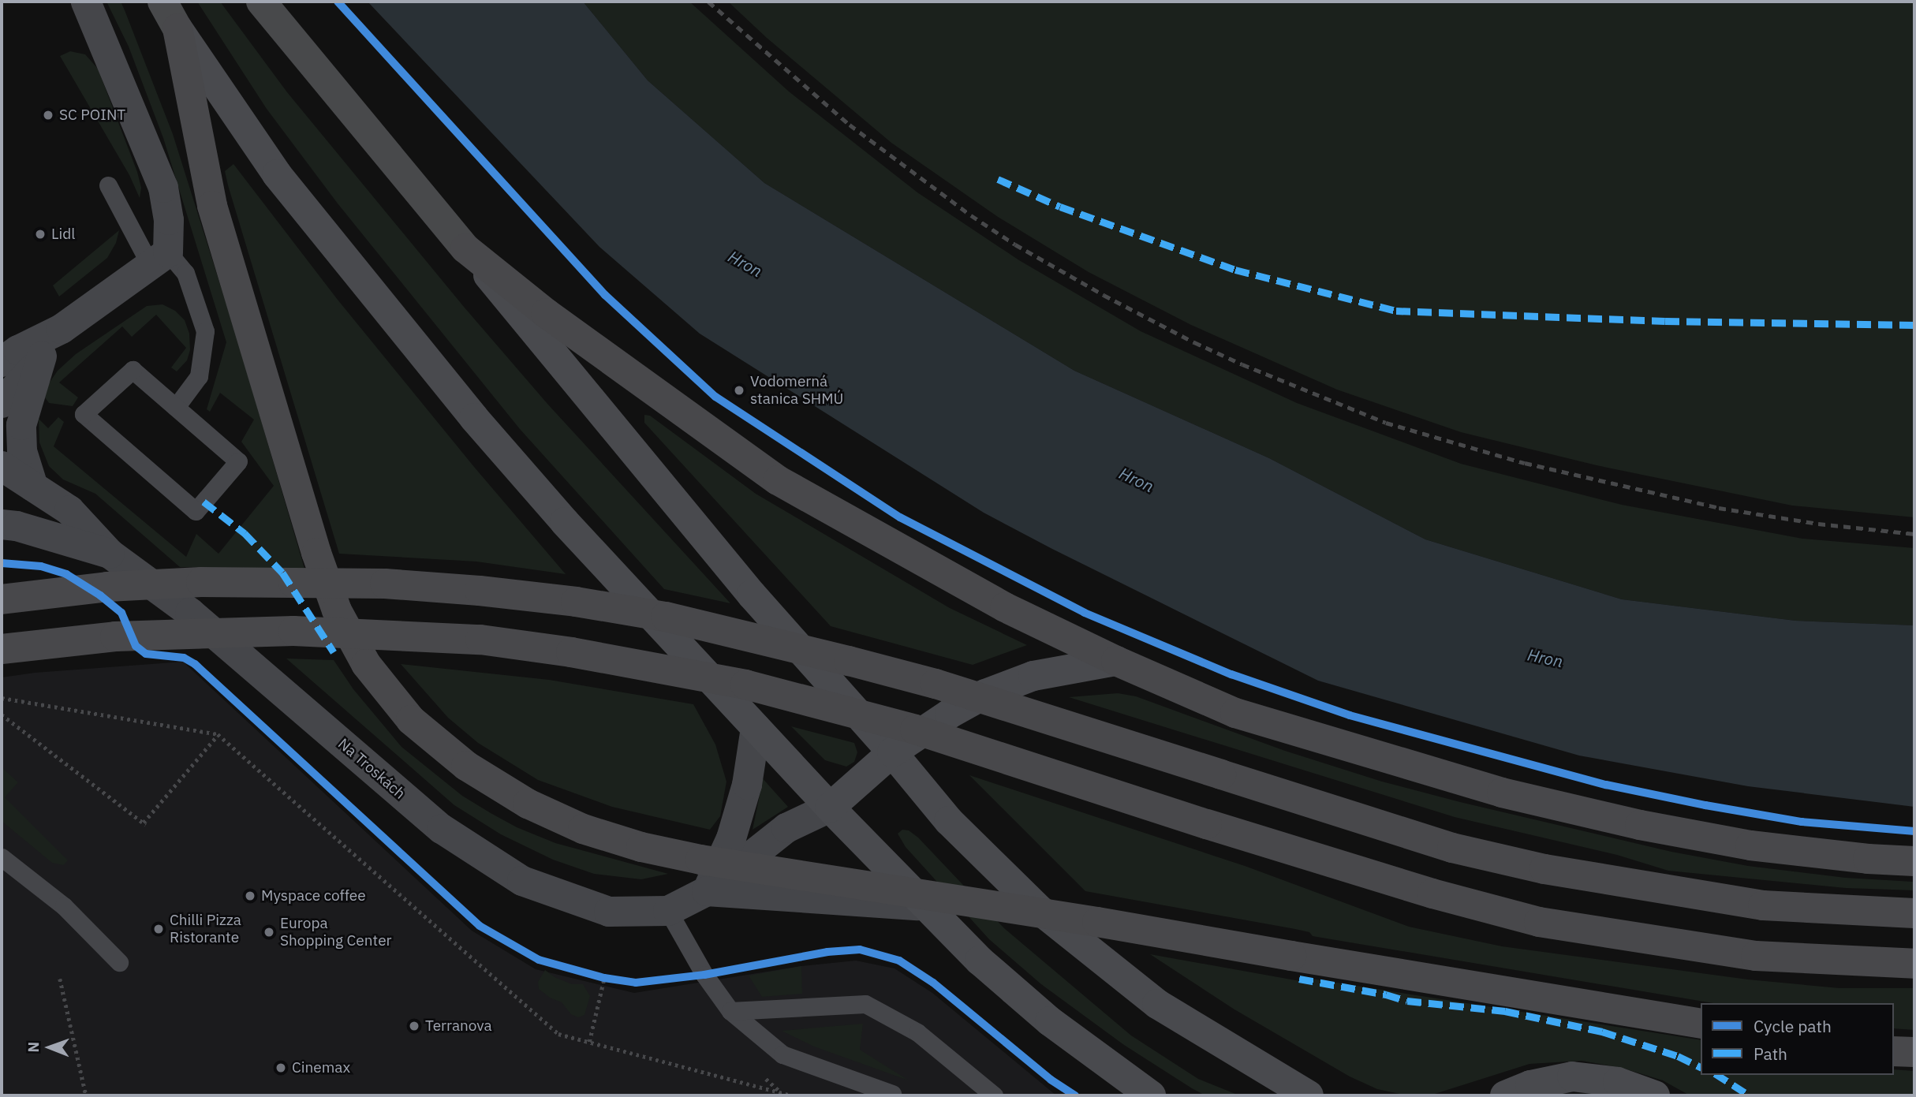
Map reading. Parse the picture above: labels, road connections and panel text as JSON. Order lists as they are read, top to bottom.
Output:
{
  "streets": {
    "street": ["Na Troskách"]
  },
  "water": ["Hron"],
  "places": [
    "SC POINT",
    "Lidl",
    "Vodomerná stanica SHMÚ",
    "Myspace coffee",
    "Chilli Pizza Ristorante",
    "Europa Shopping Center",
    "Terranova",
    "Cinemax"
  ],
  "legend": ["Cycle path", "Path"],
  "north": "left"
}
